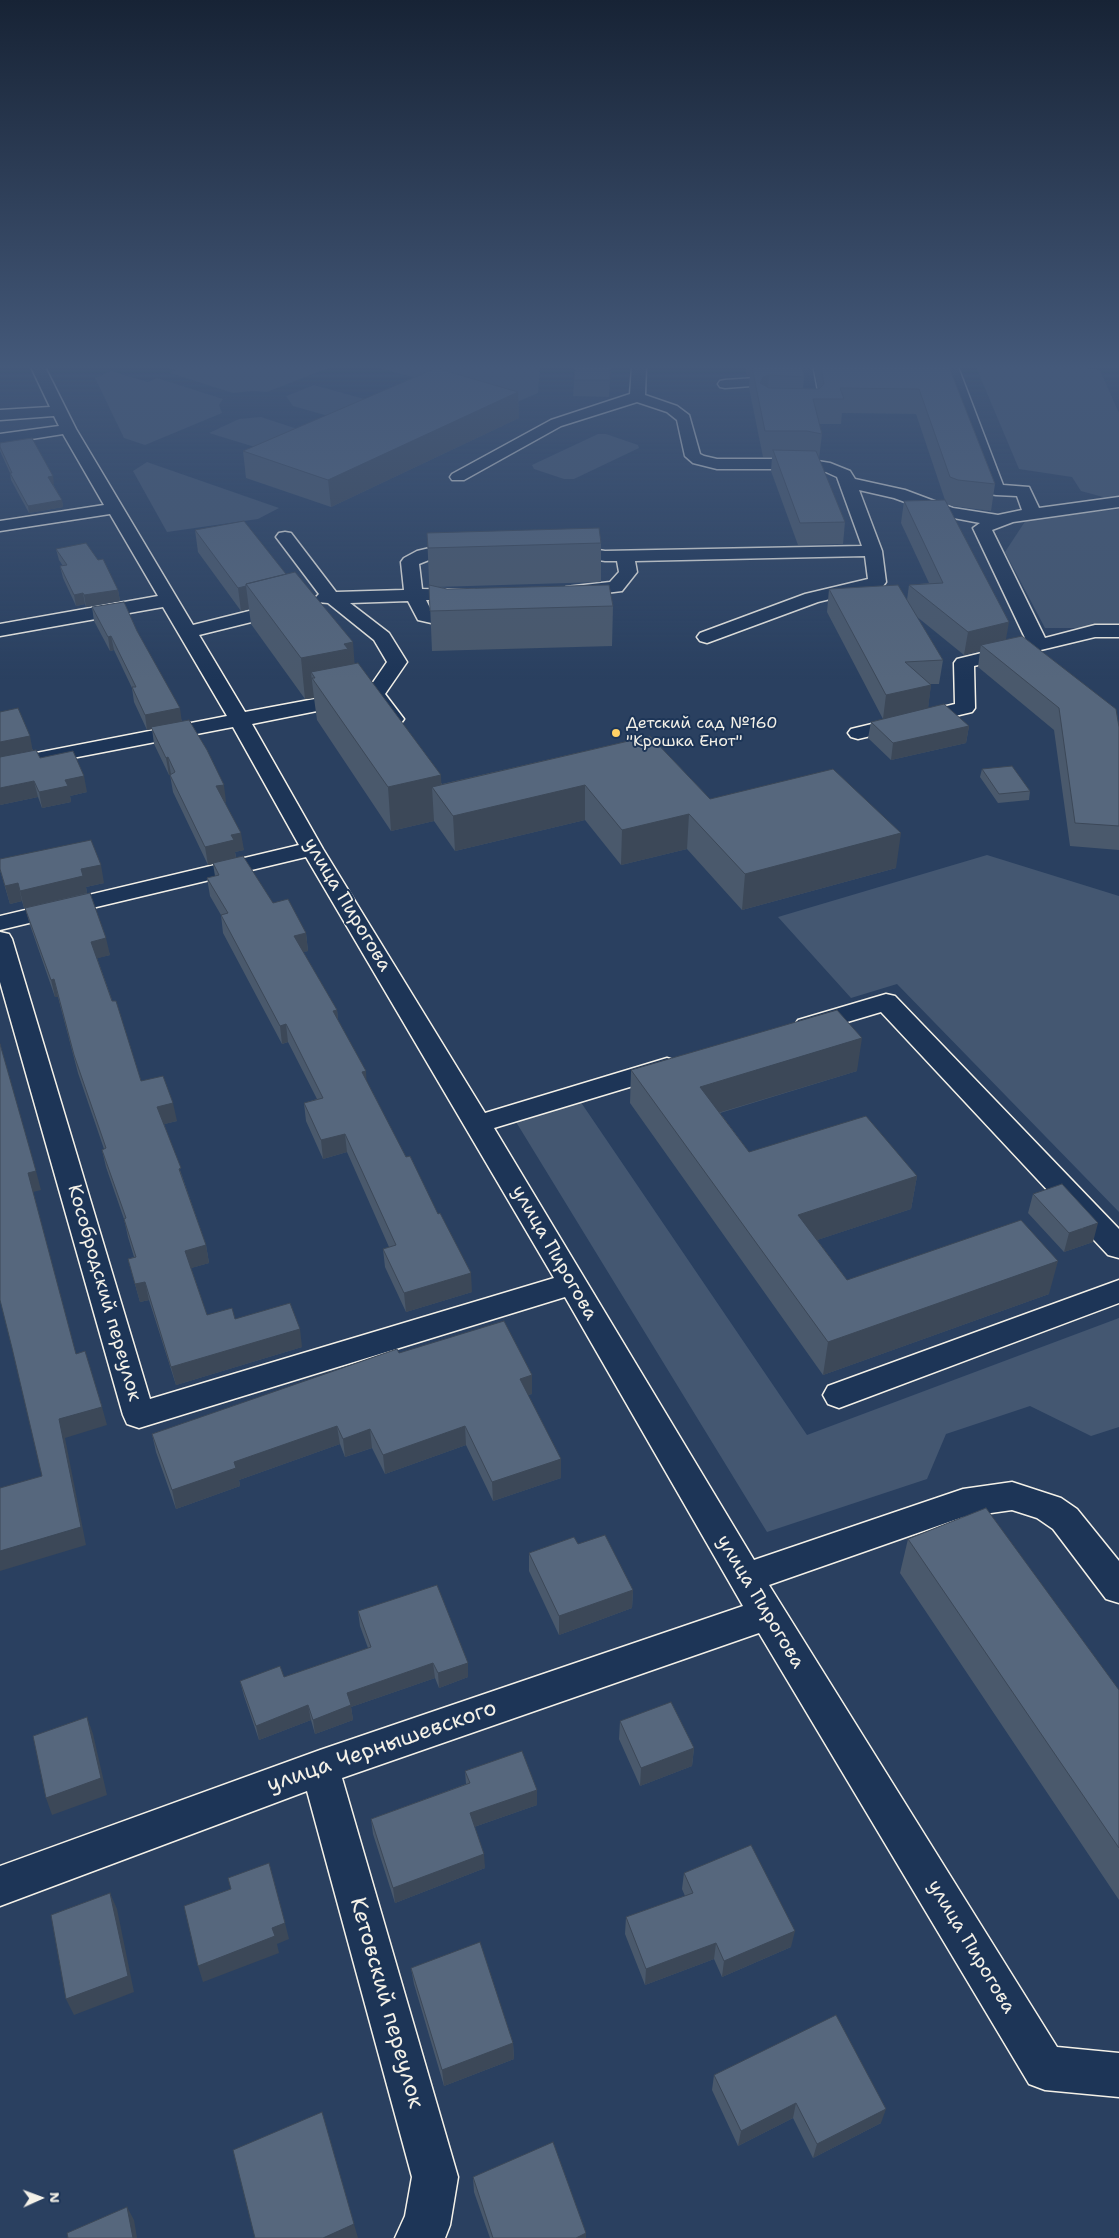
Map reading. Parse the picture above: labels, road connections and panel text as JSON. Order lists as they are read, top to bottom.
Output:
{
  "streets": {
    "street": [
      "улица Пирогова",
      "Кособродский переулок",
      "улица Чернышевского",
      "Кетовский переулок"
    ]
  },
  "crossings": [
    ["улица Пирогова", "Кособродский переулок"],
    ["улица Пирогова", "улица Чернышевского"],
    ["улица Чернышевского", "Кетовский переулок"]
  ],
  "places": ["Детский сад №160 \"Крошка Енот\""],
  "north": "right"
}
